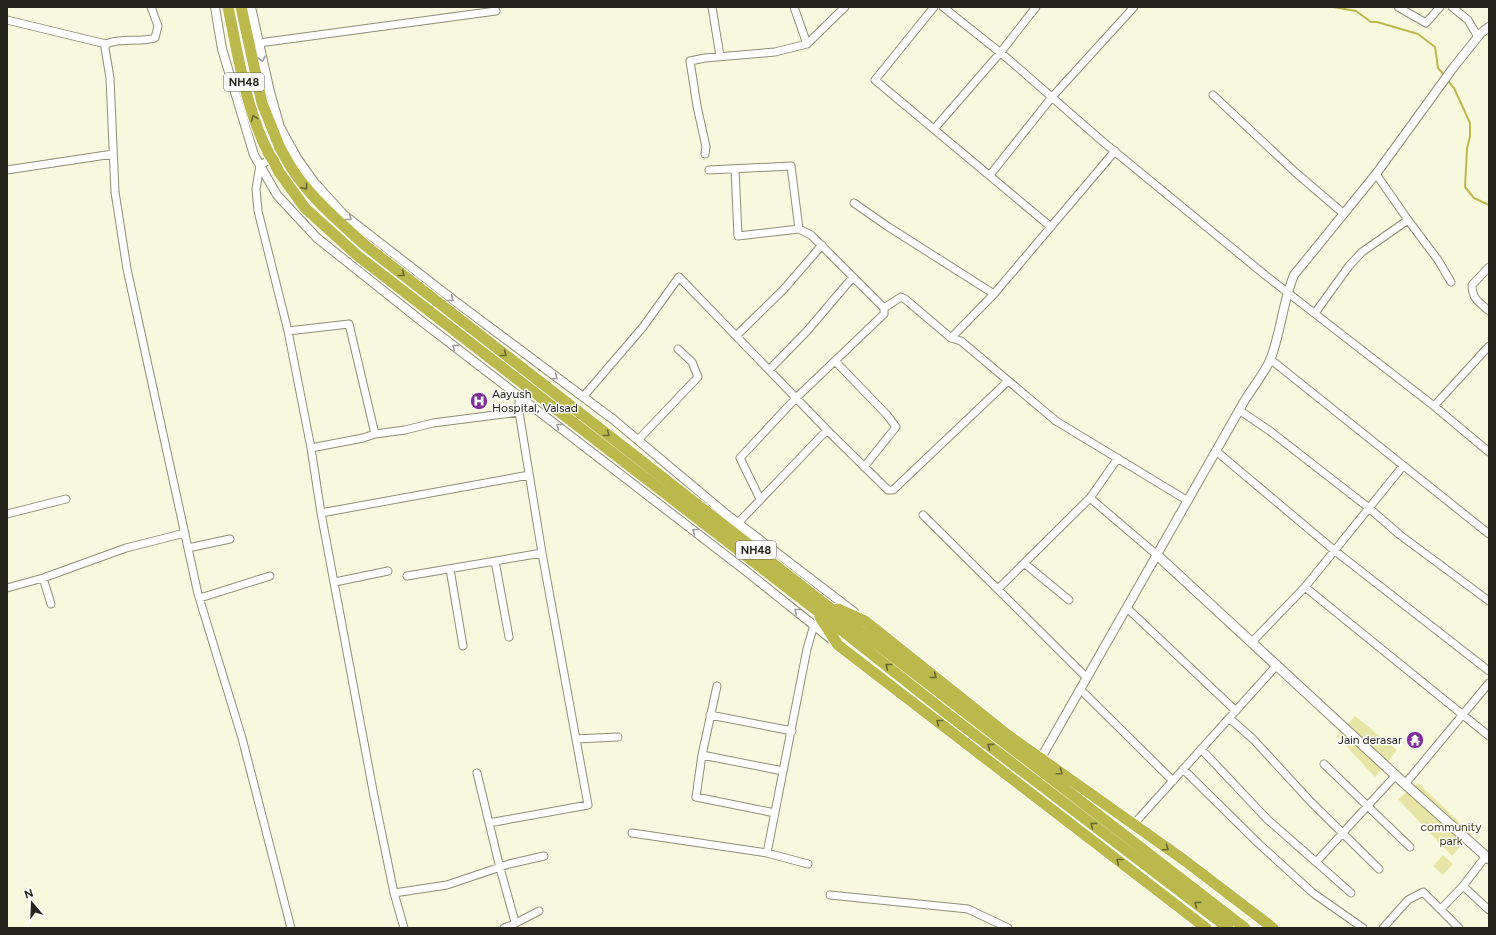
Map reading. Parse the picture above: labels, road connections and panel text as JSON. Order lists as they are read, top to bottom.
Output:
{
  "streets": {
    "highway": ["NH48"]
  },
  "parks": ["community park"],
  "places": {
    "hospital": ["Aayush Hospital, Valsad"],
    "temple": ["Jain derasar"]
  },
  "north": "top"
}
